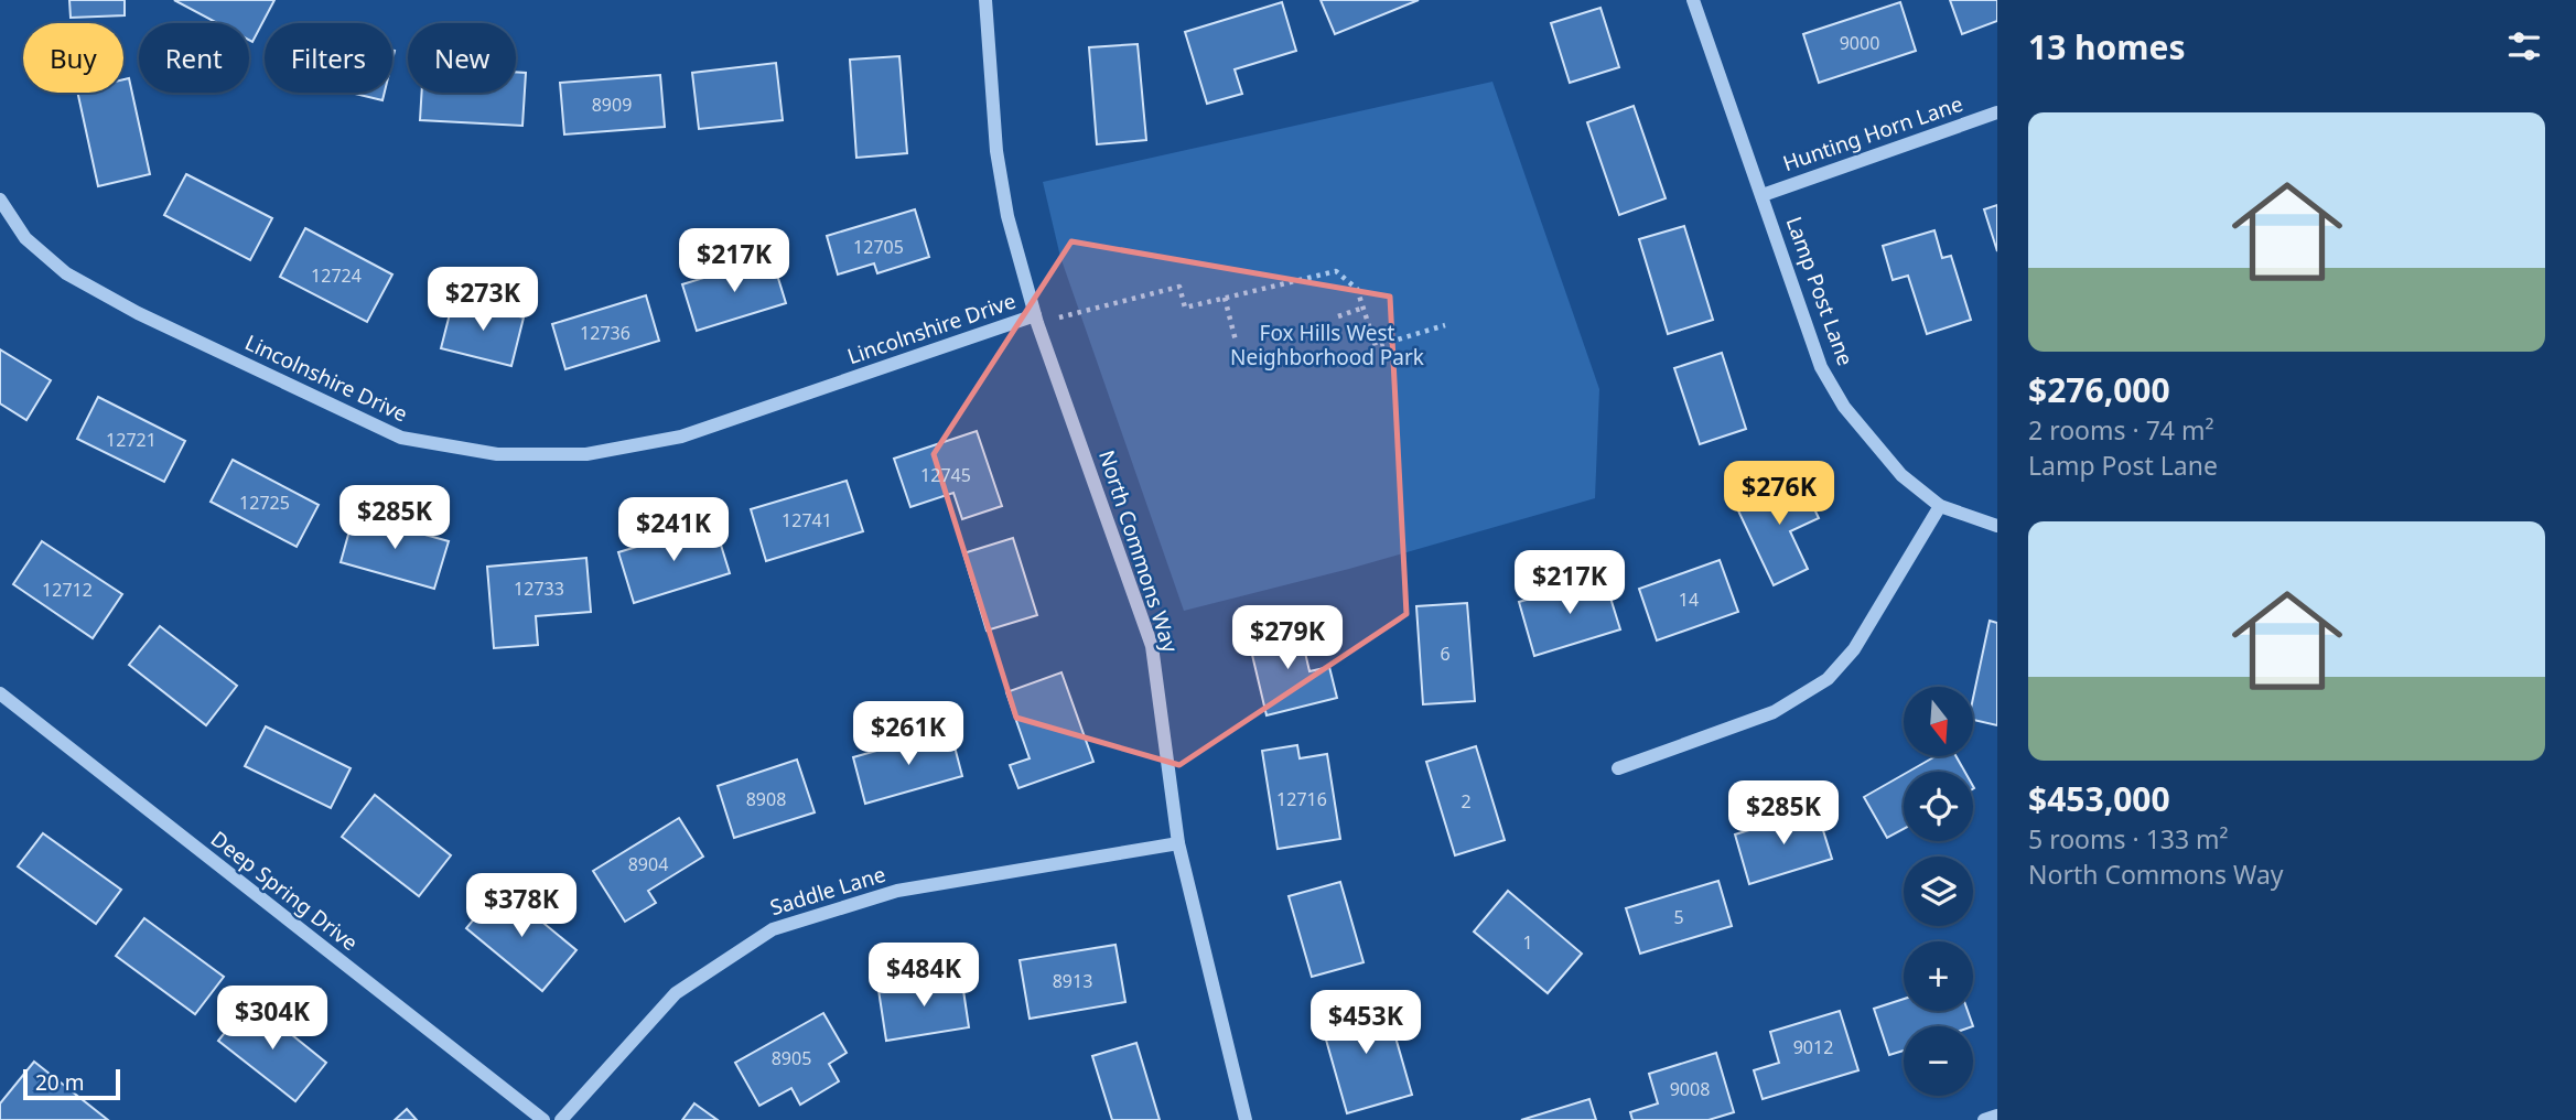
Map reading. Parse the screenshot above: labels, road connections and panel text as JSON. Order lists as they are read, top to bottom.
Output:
{
  "streets": {
    "street": [
      "Hunting Horn Lane",
      "Lamp Post Lane",
      "Lincolnshire Drive",
      "North Commons Way",
      "Deep Spring Drive",
      "Saddle Lane"
    ]
  },
  "crossings": [
    ["Hunting Horn Lane", "Lamp Post Lane"],
    ["Lincolnshire Drive", "North Commons Way"],
    ["North Commons Way", "Saddle Lane"]
  ],
  "parks": ["Fox Hills West Neighborhood Park"],
  "house_numbers": [
    "9000",
    "8909",
    "12705",
    "12724",
    "12736",
    "12721",
    "12745",
    "12725",
    "12741",
    "12733",
    "12712",
    "14",
    "6",
    "8908",
    "12716",
    "2",
    "8904",
    "5",
    "1",
    "8913",
    "9012",
    "8905",
    "9008"
  ],
  "scale_bar": "20 m",
  "north": "bottom",
  "page": {
    "heading": "13 homes",
    "chip": [
      "Buy",
      "Rent",
      "Filters",
      "New"
    ],
    "list": [
      {
        "name": "$276,000",
        "note": "2 rooms · 74 m² · Lamp Post Lane"
      },
      {
        "name": "$453,000",
        "note": "5 rooms · 133 m² · North Commons Way"
      }
    ],
    "price": [
      "$217K",
      "$273K",
      "$276K",
      "$285K",
      "$241K",
      "$217K",
      "$279K",
      "$261K",
      "$285K",
      "$378K",
      "$484K",
      "$304K",
      "$453K"
    ],
    "map_buttons": ["+", "−"],
    "scale": "20 m"
  }
}
